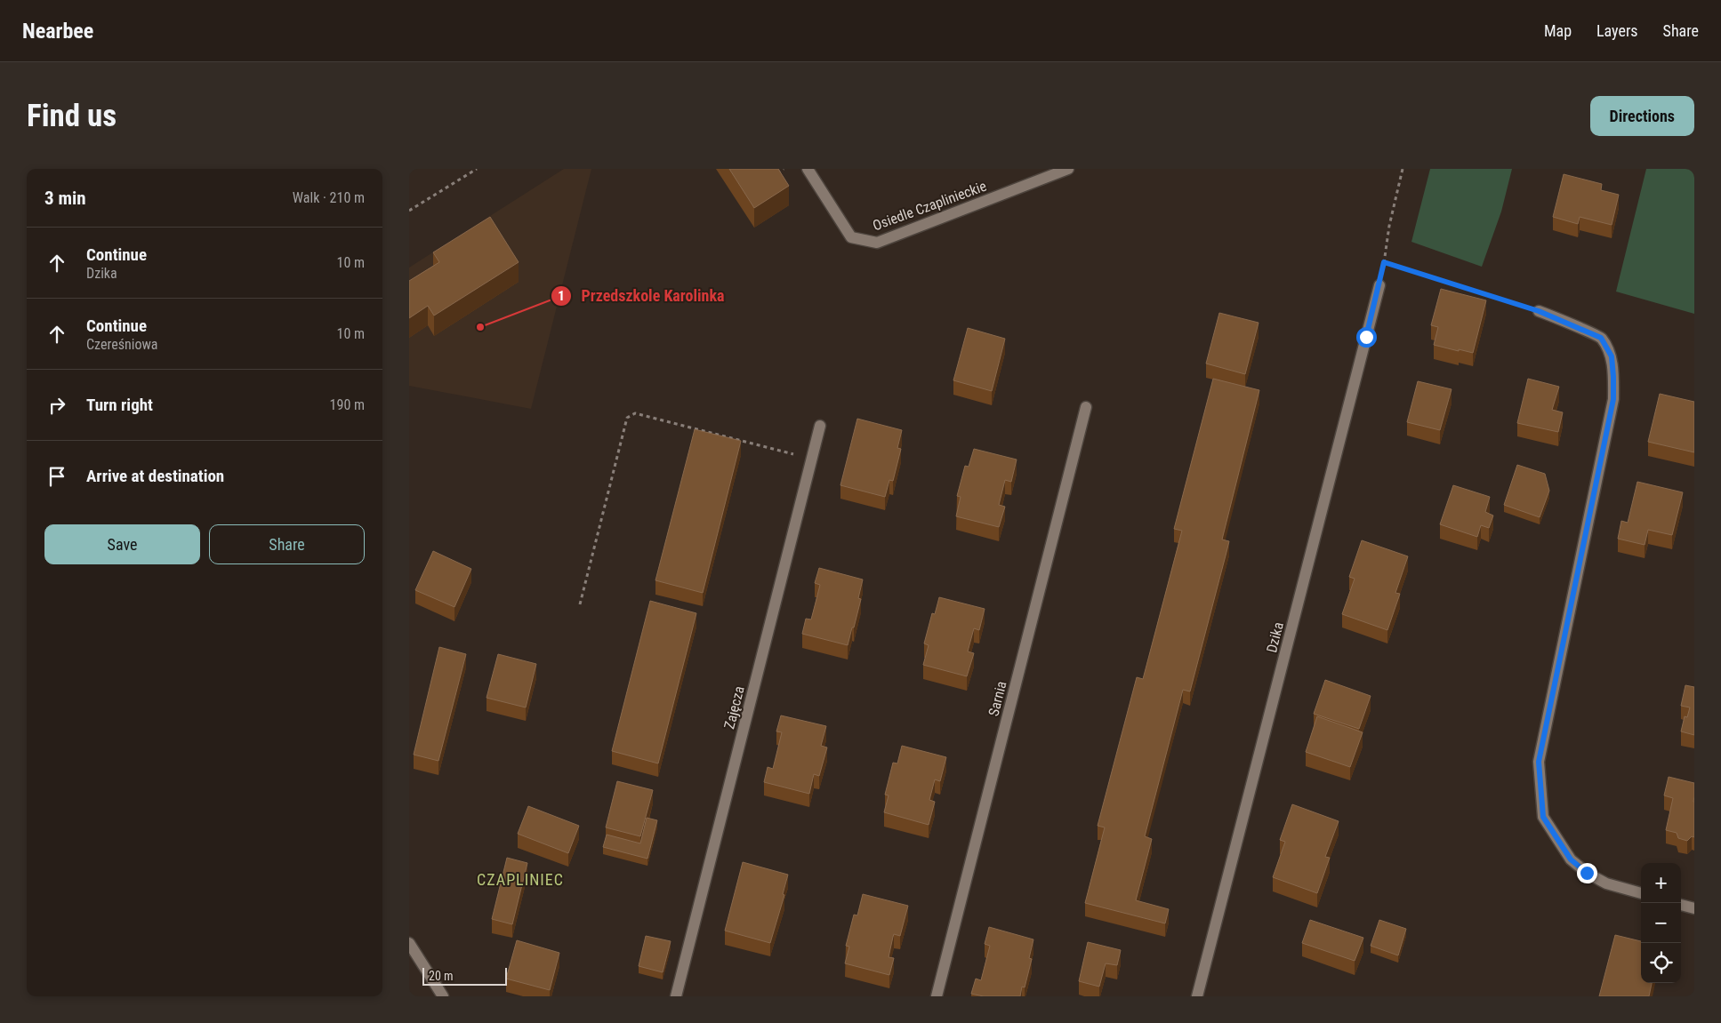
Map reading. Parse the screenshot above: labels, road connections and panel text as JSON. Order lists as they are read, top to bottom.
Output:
{
  "streets": {
    "street": [
      "Osiedle Czaplinieckie",
      "Dzika",
      "Sarnia",
      "Zajęcza"
    ]
  },
  "districts": ["CZAPLINIEC"],
  "places": ["Przedszkole Karolinka"],
  "scale_bar": "20 m",
  "page": {
    "header": "Nearbee",
    "nav": ["Map", "Layers", "Share"],
    "buttons": [
      "Directions",
      ["Save", "Share"]
    ],
    "title": "Find us",
    "heading": ["3 min", "Walk · 210 m"],
    "list": [
      ["Continue", "Dzika", "10 m"],
      ["Continue", "Czereśniowa", "10 m"],
      ["Turn right", "190 m"],
      "Arrive at destination"
    ],
    "map_buttons": ["+", "−"],
    "scale": "20 m"
  }
}
